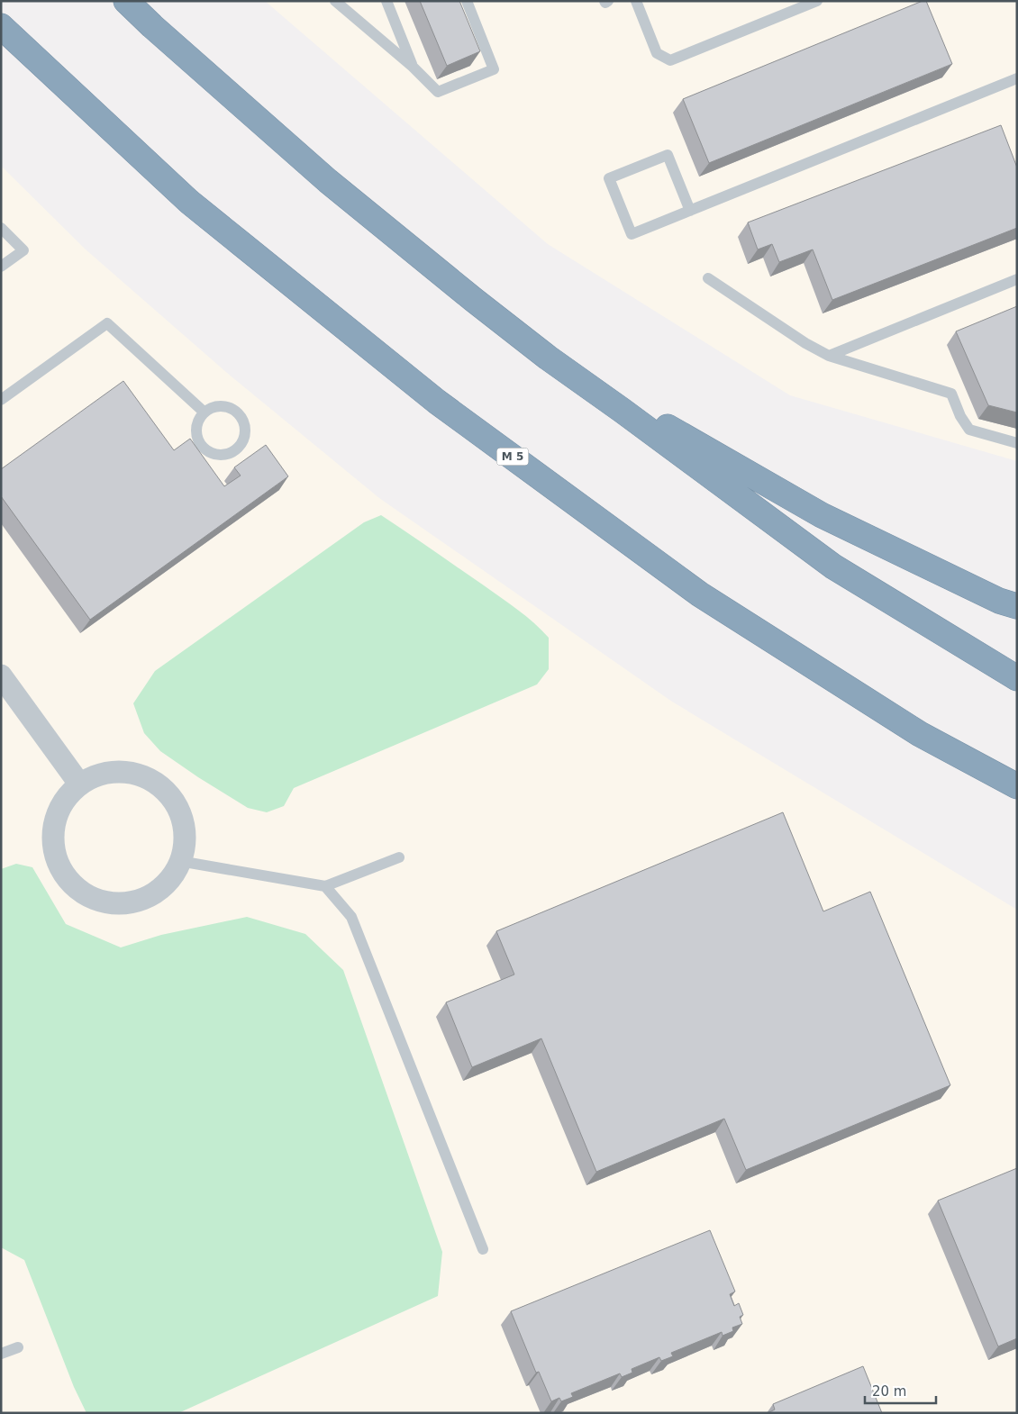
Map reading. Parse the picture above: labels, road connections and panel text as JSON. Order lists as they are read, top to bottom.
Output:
{
  "streets": {
    "highway": ["M 5"]
  },
  "scale_bar": "20 m"
}
